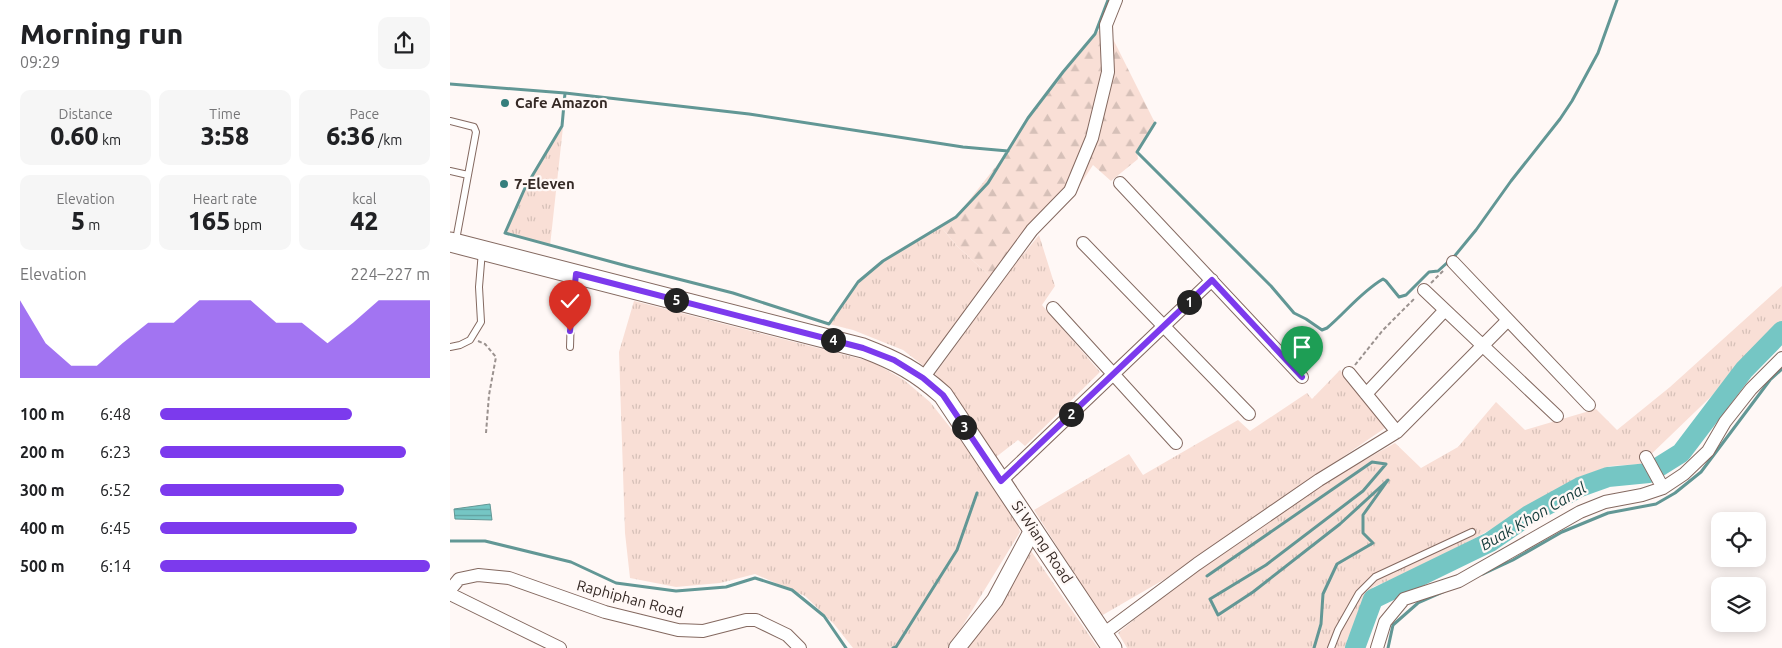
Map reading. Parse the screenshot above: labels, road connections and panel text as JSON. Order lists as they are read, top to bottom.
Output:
{
  "streets": {
    "main road": ["Si Wiang Road"],
    "street": ["Raphiphan Road"]
  },
  "water": ["Buak Khon Canal"],
  "places": ["Cafe Amazon", "7-Eleven"],
  "page": {
    "heading": ["Morning run", "09:29"],
    "stats": [
      ["Distance", "0.60 km"],
      ["Time", "3:58"],
      ["Pace", "6:36 /km"],
      ["Elevation", "5 m"],
      ["Heart rate", "165 bpm"],
      ["kcal", "42"]
    ],
    "chart": ["Elevation", "224–227 m"],
    "pins": [
      "5",
      "1",
      "4",
      "2",
      "3"
    ],
    "list": [
      {
        "name": "100 m",
        "note": "6:48"
      },
      {
        "name": "200 m",
        "note": "6:23"
      },
      {
        "name": "300 m",
        "note": "6:52"
      },
      {
        "name": "400 m",
        "note": "6:45"
      },
      {
        "name": "500 m",
        "note": "6:14"
      }
    ]
  }
}
